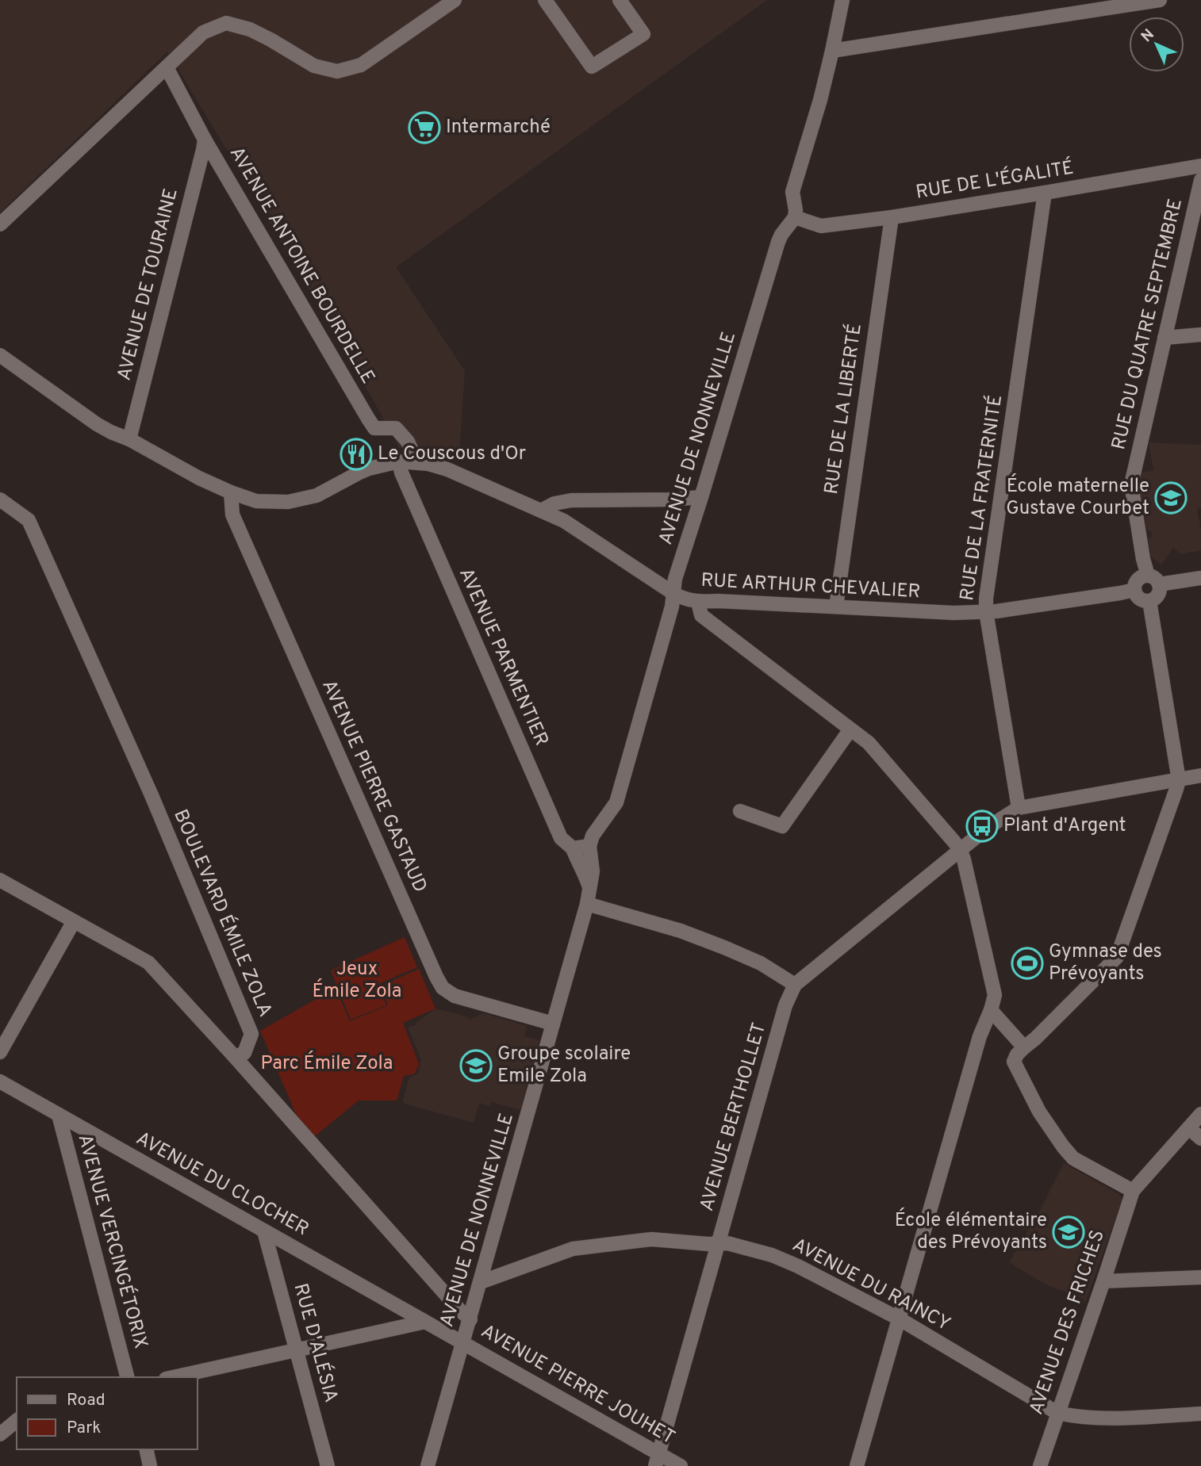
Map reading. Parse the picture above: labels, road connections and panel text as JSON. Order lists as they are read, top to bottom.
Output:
{
  "streets": {
    "street": [
      "RUE DE L'ÉGALITÉ",
      "AVENUE ANTOINE BOURDELLE",
      "AVENUE DE TOURAINE",
      "RUE DU QUATRE SEPTEMBRE",
      "RUE DE LA LIBERTÉ",
      "AVENUE DE NONNEVILLE",
      "RUE DE LA FRATERNITÉ",
      "RUE ARTHUR CHEVALIER",
      "AVENUE PARMENTIER",
      "AVENUE PIERRE GASTAUD",
      "BOULEVARD ÉMILE ZOLA",
      "AVENUE BERTHOLLET",
      "AVENUE DU CLOCHER",
      "AVENUE VERCINGÉTORIX",
      "AVENUE DU RAINCY",
      "AVENUE DES FRICHES",
      "RUE D'ALÉSIA",
      "AVENUE PIERRE JOUHET"
    ]
  },
  "crossings": [
    ["RUE DE L'ÉGALITÉ", "RUE DE LA LIBERTÉ"],
    ["RUE DE L'ÉGALITÉ", "AVENUE DE NONNEVILLE"],
    ["RUE DE L'ÉGALITÉ", "RUE DE LA FRATERNITÉ"],
    ["AVENUE ANTOINE BOURDELLE", "AVENUE DE TOURAINE"],
    ["AVENUE ANTOINE BOURDELLE", "RUE ARTHUR CHEVALIER"],
    ["AVENUE DE TOURAINE", "RUE ARTHUR CHEVALIER"],
    ["RUE DU QUATRE SEPTEMBRE", "RUE ARTHUR CHEVALIER"],
    ["RUE DE LA LIBERTÉ", "RUE ARTHUR CHEVALIER"],
    ["AVENUE DE NONNEVILLE", "RUE ARTHUR CHEVALIER"],
    ["AVENUE DE NONNEVILLE", "AVENUE PIERRE GASTAUD"],
    ["AVENUE DE NONNEVILLE", "AVENUE DU RAINCY"],
    ["AVENUE DE NONNEVILLE", "AVENUE PIERRE JOUHET"],
    ["RUE DE LA FRATERNITÉ", "RUE ARTHUR CHEVALIER"],
    ["RUE DE LA FRATERNITÉ", "AVENUE BERTHOLLET"],
    ["RUE ARTHUR CHEVALIER", "AVENUE PARMENTIER"],
    ["RUE ARTHUR CHEVALIER", "AVENUE PIERRE GASTAUD"],
    ["AVENUE BERTHOLLET", "AVENUE DU RAINCY"],
    ["AVENUE BERTHOLLET", "AVENUE PIERRE JOUHET"],
    ["AVENUE DU CLOCHER", "AVENUE VERCINGÉTORIX"],
    ["AVENUE DU CLOCHER", "RUE D'ALÉSIA"],
    ["AVENUE DU CLOCHER", "AVENUE PIERRE JOUHET"],
    ["AVENUE DU RAINCY", "AVENUE DES FRICHES"]
  ],
  "parks": ["Jeux Émile Zola", "Parc Émile Zola"],
  "places": {
    "supermarket": ["Intermarché"],
    "restaurant": ["Le Couscous d'Or"],
    "school or university": ["École maternelle Gustave Courbet", "Groupe scolaire Emile Zola", "École élémentaire des Prévoyants"],
    "bus stop": ["Plant d'Argent"],
    "sports": ["Gymnase des Prévoyants"]
  },
  "legend": ["Road", "Park"],
  "north": "top left"
}
